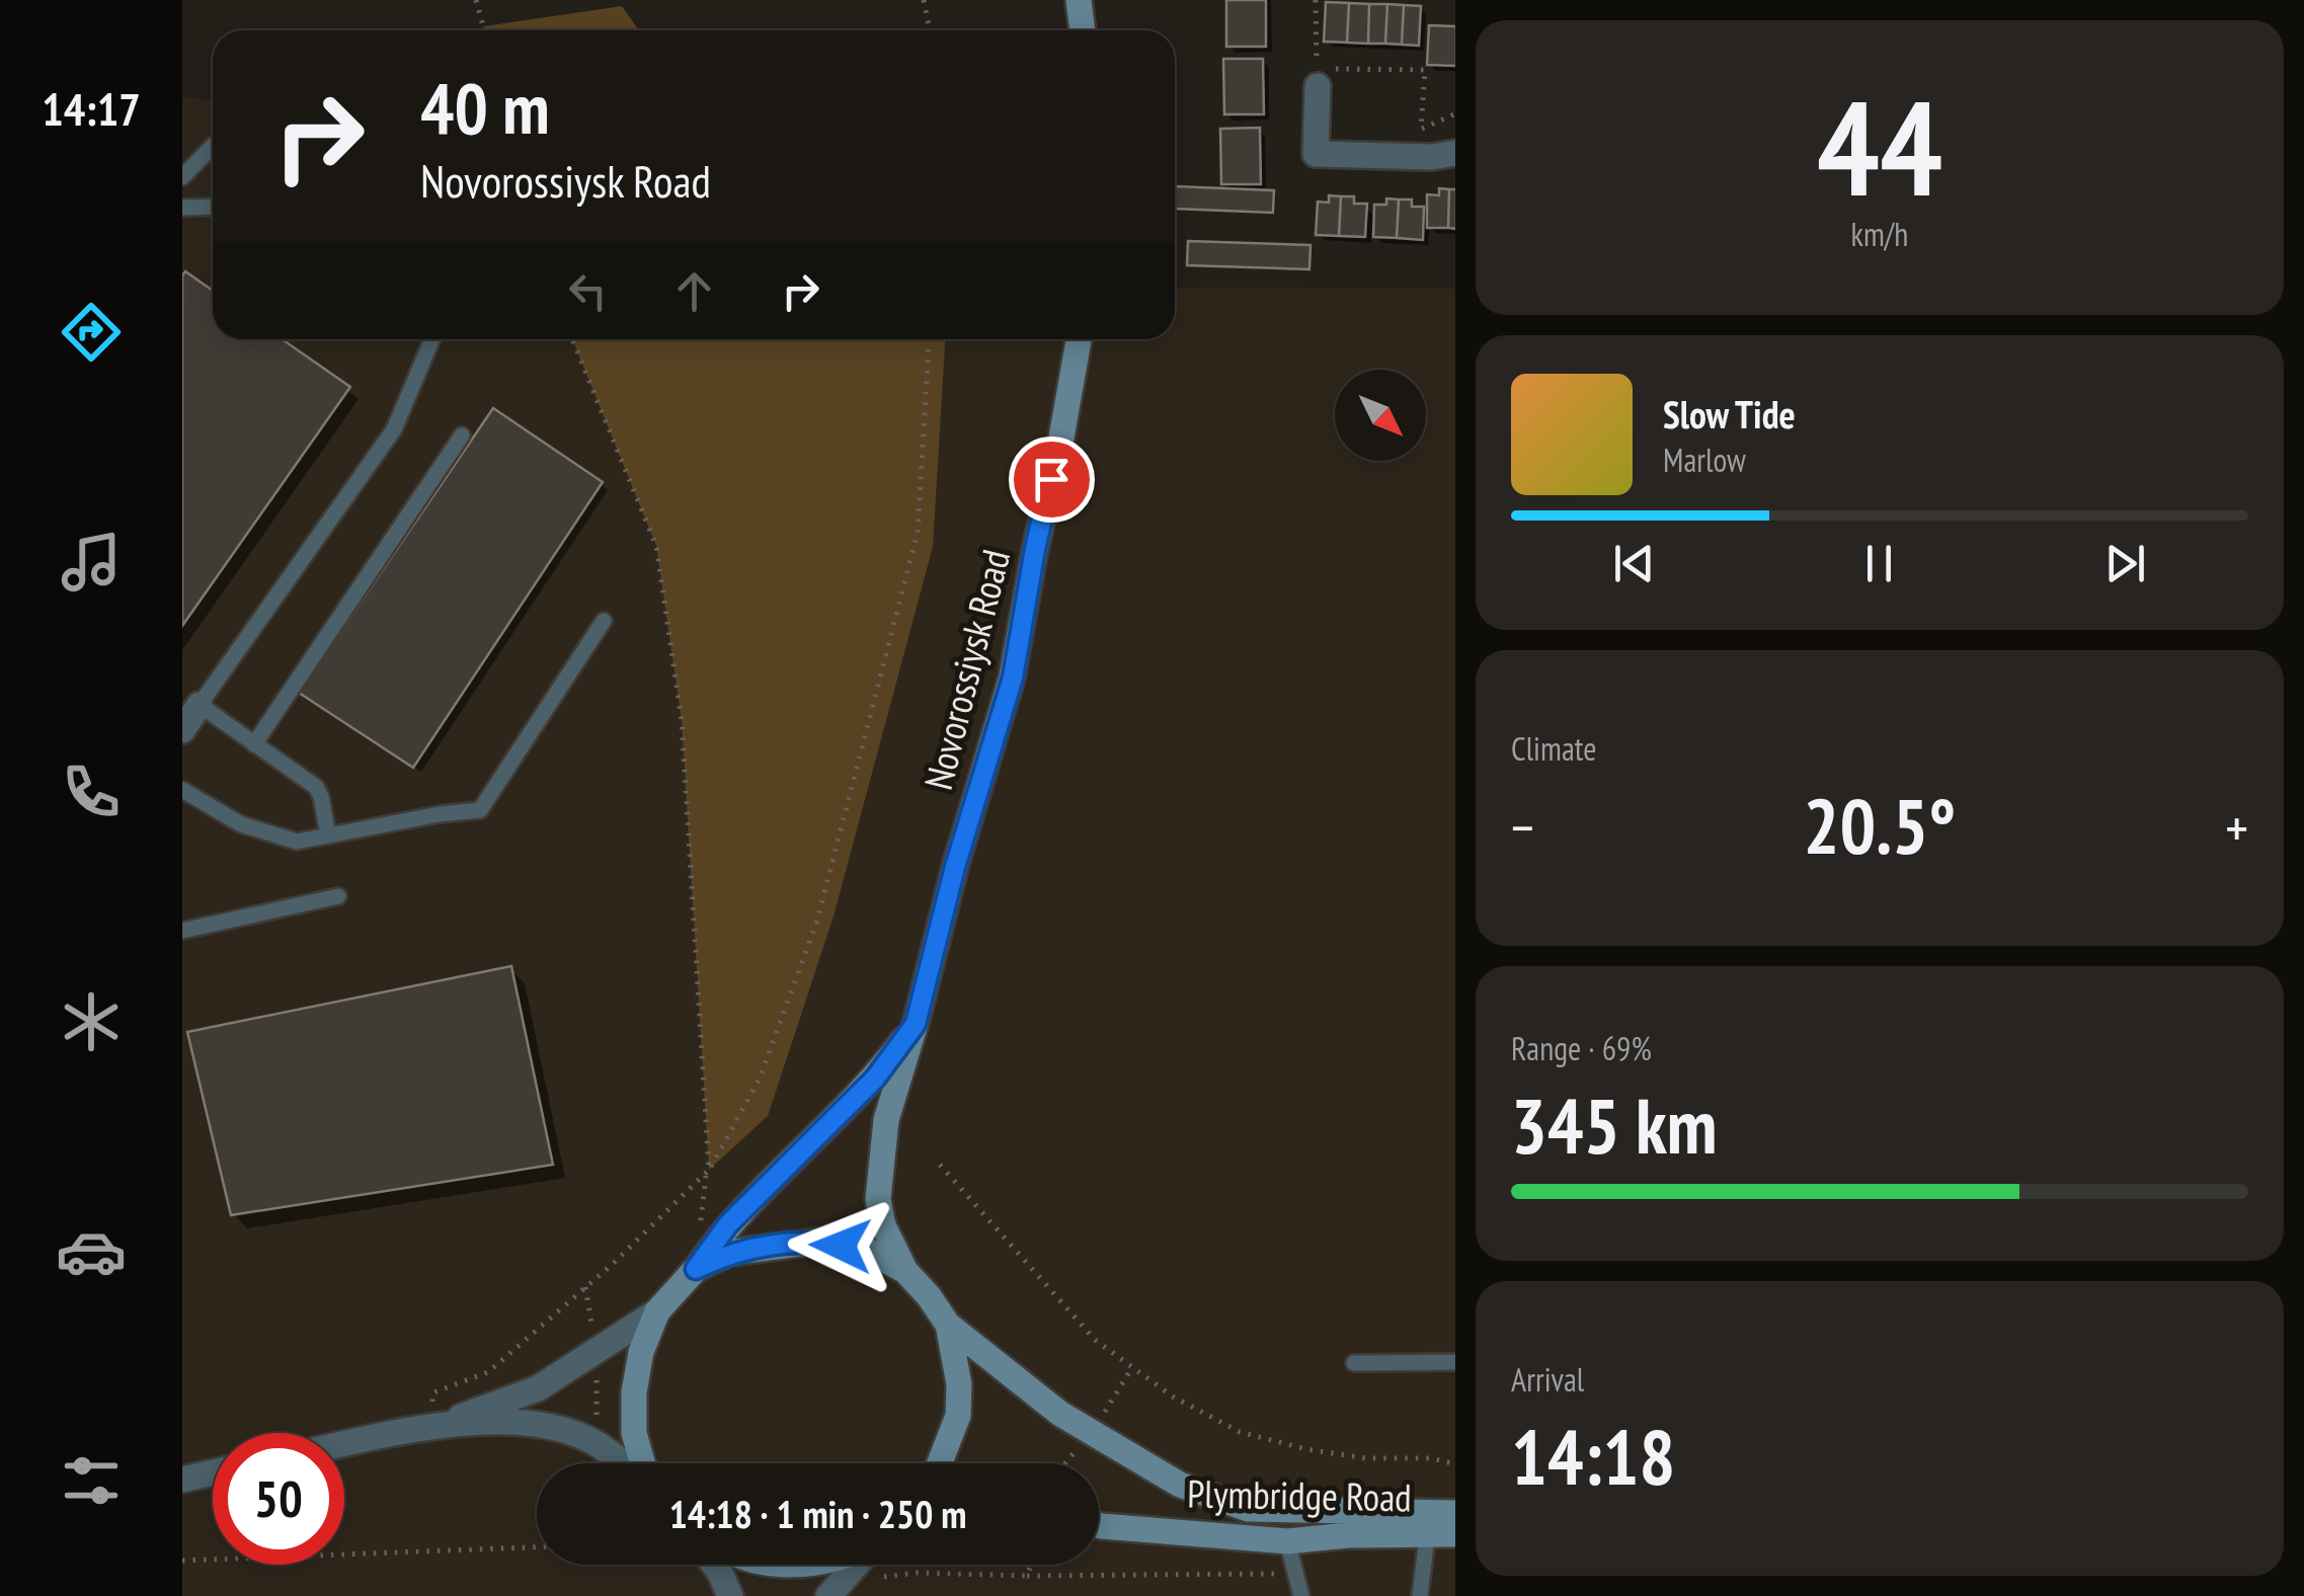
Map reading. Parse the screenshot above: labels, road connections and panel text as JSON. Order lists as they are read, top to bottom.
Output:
{
  "streets": {
    "main road": ["Novorossiysk Road", "Plymbridge Road"]
  },
  "north": "bottom right",
  "page": {
    "tabs": "14:17",
    "tile": [
      ["44", "km/h"],
      "Climate",
      ["Range · 69%", "345 km"],
      ["Arrival", "14:18"]
    ],
    "turn": ["40 m", "Novorossiysk Road"],
    "song": ["Slow Tide", "Marlow"],
    "heat": ["−", "20.5°", "+"],
    "limit": "50",
    "trip": "14:18 · 1 min · 250 m"
  }
}
